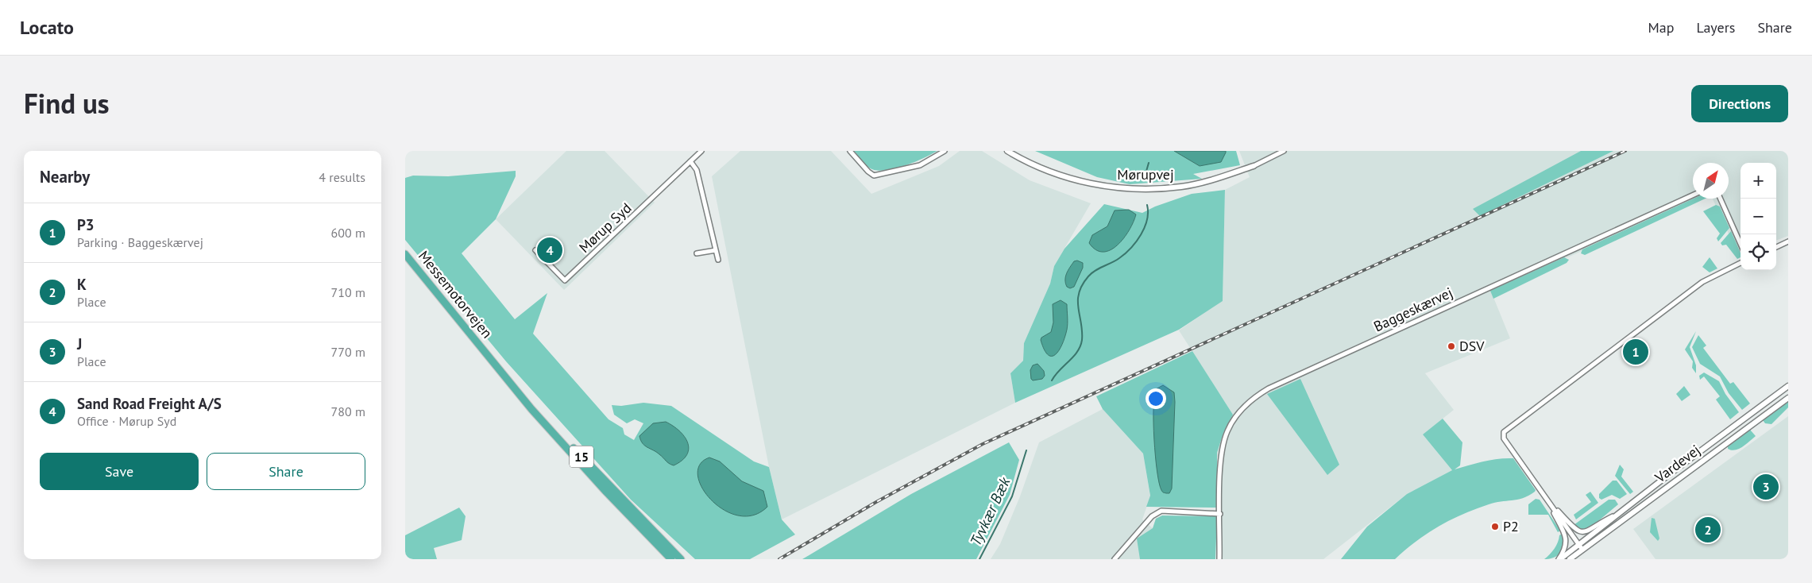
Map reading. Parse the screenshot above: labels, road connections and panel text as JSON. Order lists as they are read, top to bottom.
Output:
{
  "streets": {
    "highway": ["Messemotorvejen", "15"],
    "street": [
      "Mørupvej",
      "Mørup Syd",
      "Baggeskærvej",
      "Vardevej"
    ]
  },
  "water": ["Tyvkær Bæk"],
  "places": ["DSV", "P2"],
  "north": "top right",
  "page": {
    "header": "Locato",
    "nav": ["Map", "Layers", "Share"],
    "title": "Find us",
    "buttons": [
      "Directions",
      ["Save", "Share"]
    ],
    "heading": ["Nearby", "4 results"],
    "map_buttons": ["+", "−"],
    "list": [
      {
        "mark": "1",
        "name": "P3",
        "note": "Parking · Baggeskærvej",
        "value": "600 m"
      },
      {
        "mark": "2",
        "name": "K",
        "note": "Place",
        "value": "710 m"
      },
      {
        "mark": "3",
        "name": "J",
        "note": "Place",
        "value": "770 m"
      },
      {
        "mark": "4",
        "name": "Sand Road Freight A/S",
        "note": "Office · Mørup Syd",
        "value": "780 m"
      }
    ],
    "pins": [
      "4",
      "1",
      "3",
      "2"
    ]
  }
}
